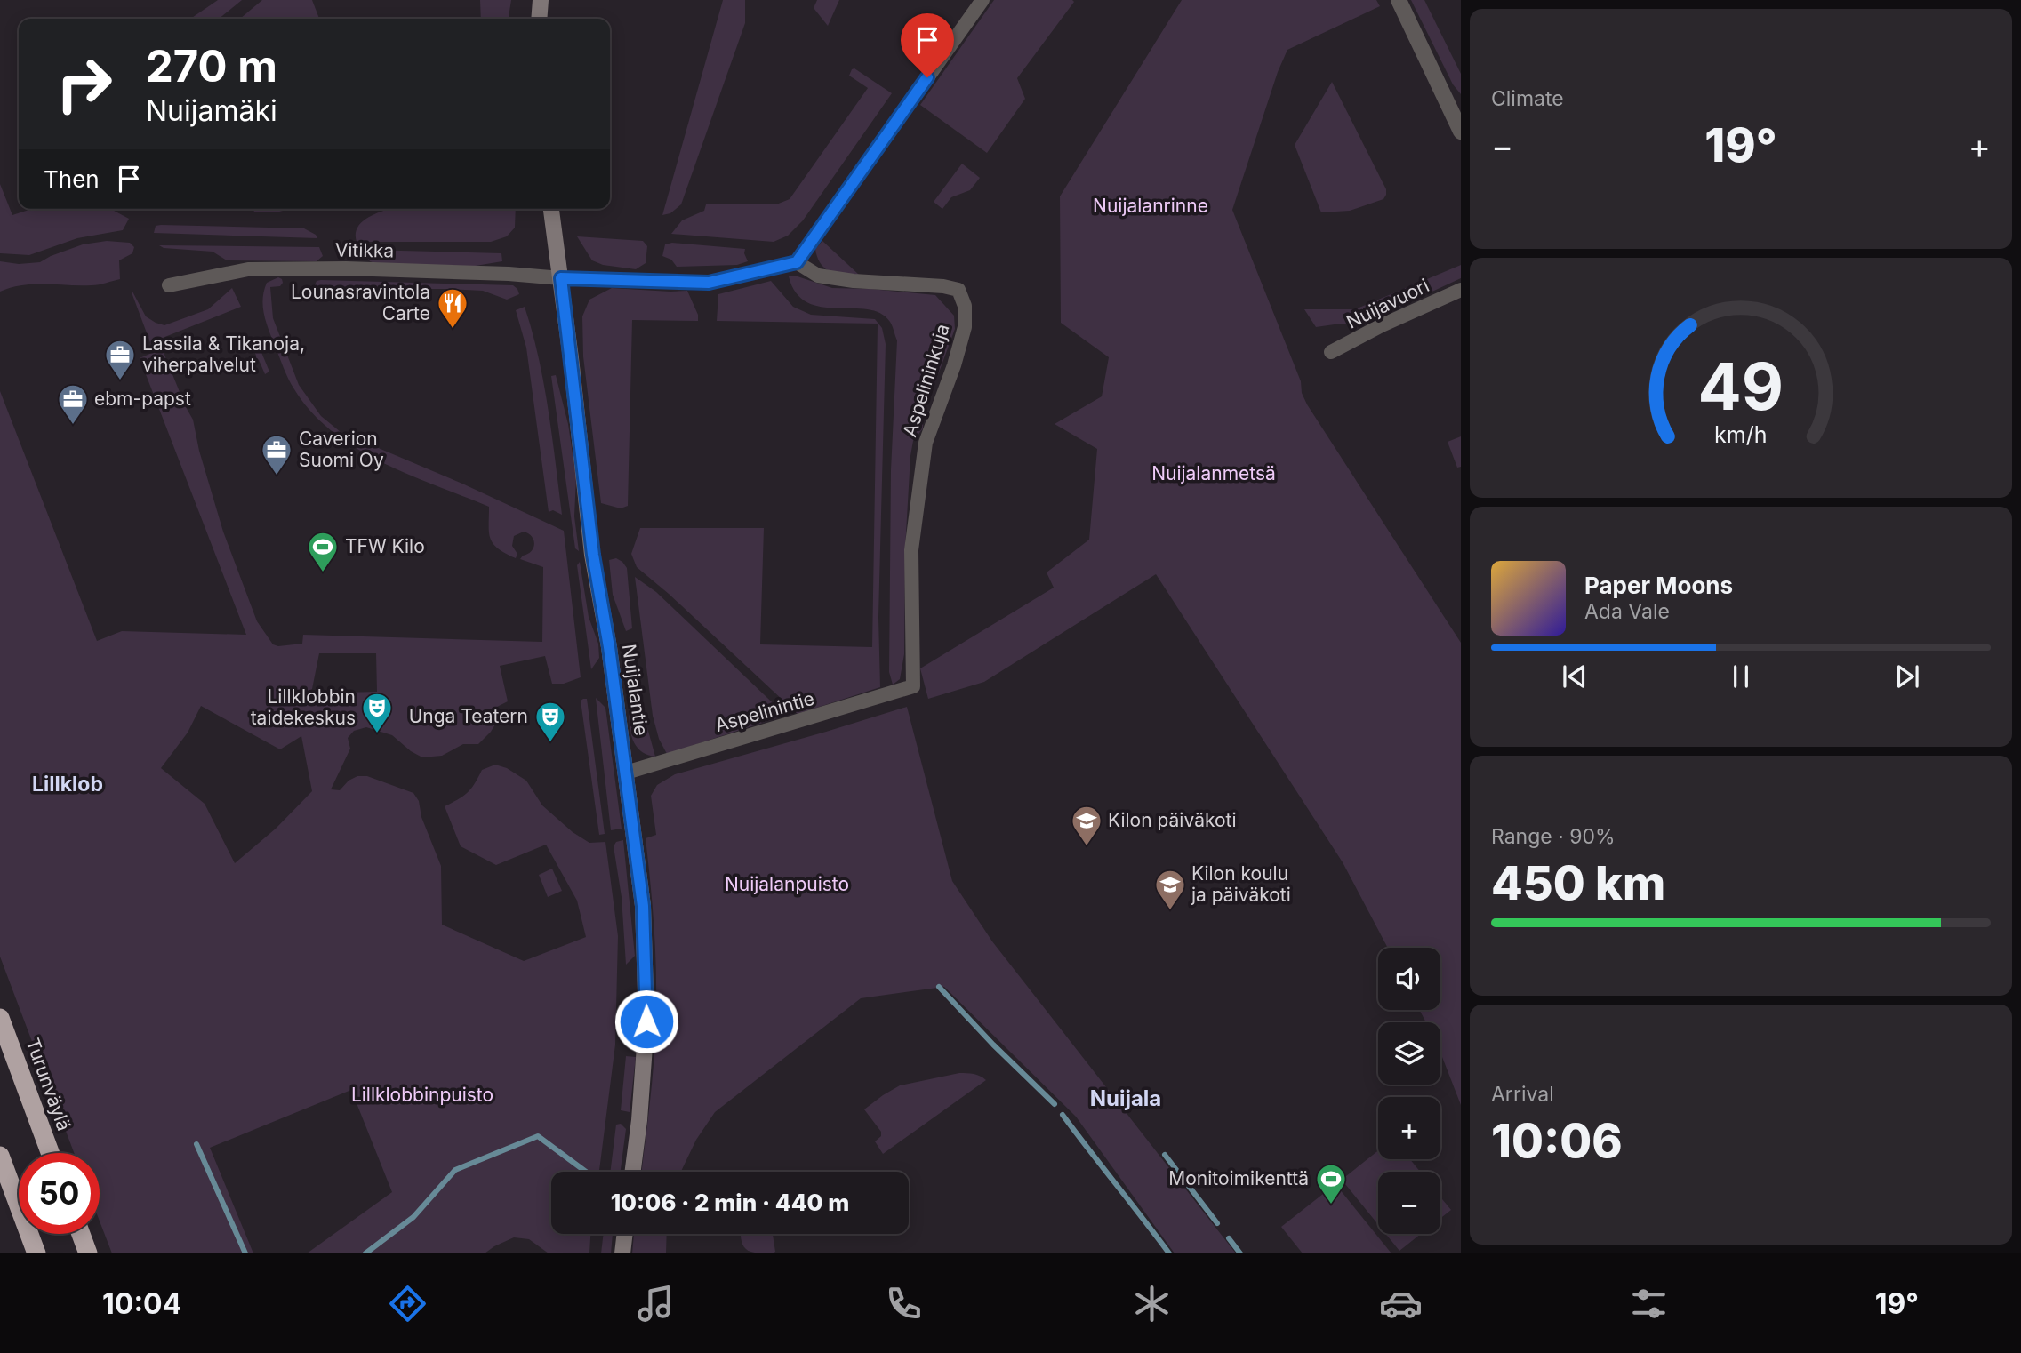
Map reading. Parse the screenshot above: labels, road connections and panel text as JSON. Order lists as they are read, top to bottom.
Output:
{
  "streets": {
    "highway": ["Turunväylä"],
    "main road": ["Nuijalantie"],
    "street": [
      "Vitikka",
      "Nuijavuori",
      "Aspelininkuja",
      "Aspelinintie"
    ]
  },
  "crossings": [
    ["Vitikka", "Aspelininkuja"],
    ["Vitikka", "Nuijalantie"],
    ["Aspelininkuja", "Aspelinintie"],
    ["Nuijalantie", "Aspelinintie"]
  ],
  "districts": ["Lillklob", "Nuijala"],
  "parks": [
    "Nuijalanrinne",
    "Nuijalanmetsä",
    "Nuijalanpuisto",
    "Lillklobbinpuisto"
  ],
  "places": {
    "restaurant": ["Lounasravintola Carte"],
    "office": ["Lassila & Tikanoja, viherpalvelut", "ebm-papst", "Caverion Suomi Oy"],
    "sports": ["TFW Kilo", "Monitoimikenttä"],
    "theatre": ["Lillklobbin taidekeskus", "Unga Teatern"],
    "school or university": ["Kilon päiväkoti", "Kilon koulu ja päiväkoti"]
  },
  "page": {
    "tile": [
      "Climate",
      ["Range · 90%", "450 km"],
      ["Arrival", "10:06"]
    ],
    "turn": ["270 m", "Nuijamäki"],
    "heat": ["−", "19°", "+"],
    "then": "Then",
    "song": ["Paper Moons", "Ada Vale"],
    "map_buttons": ["+", "−"],
    "limit": "50",
    "trip": "10:06 · 2 min · 440 m",
    "tabs": ["10:04", "19°"],
    "gauge": ["49", "km/h"]
  }
}
